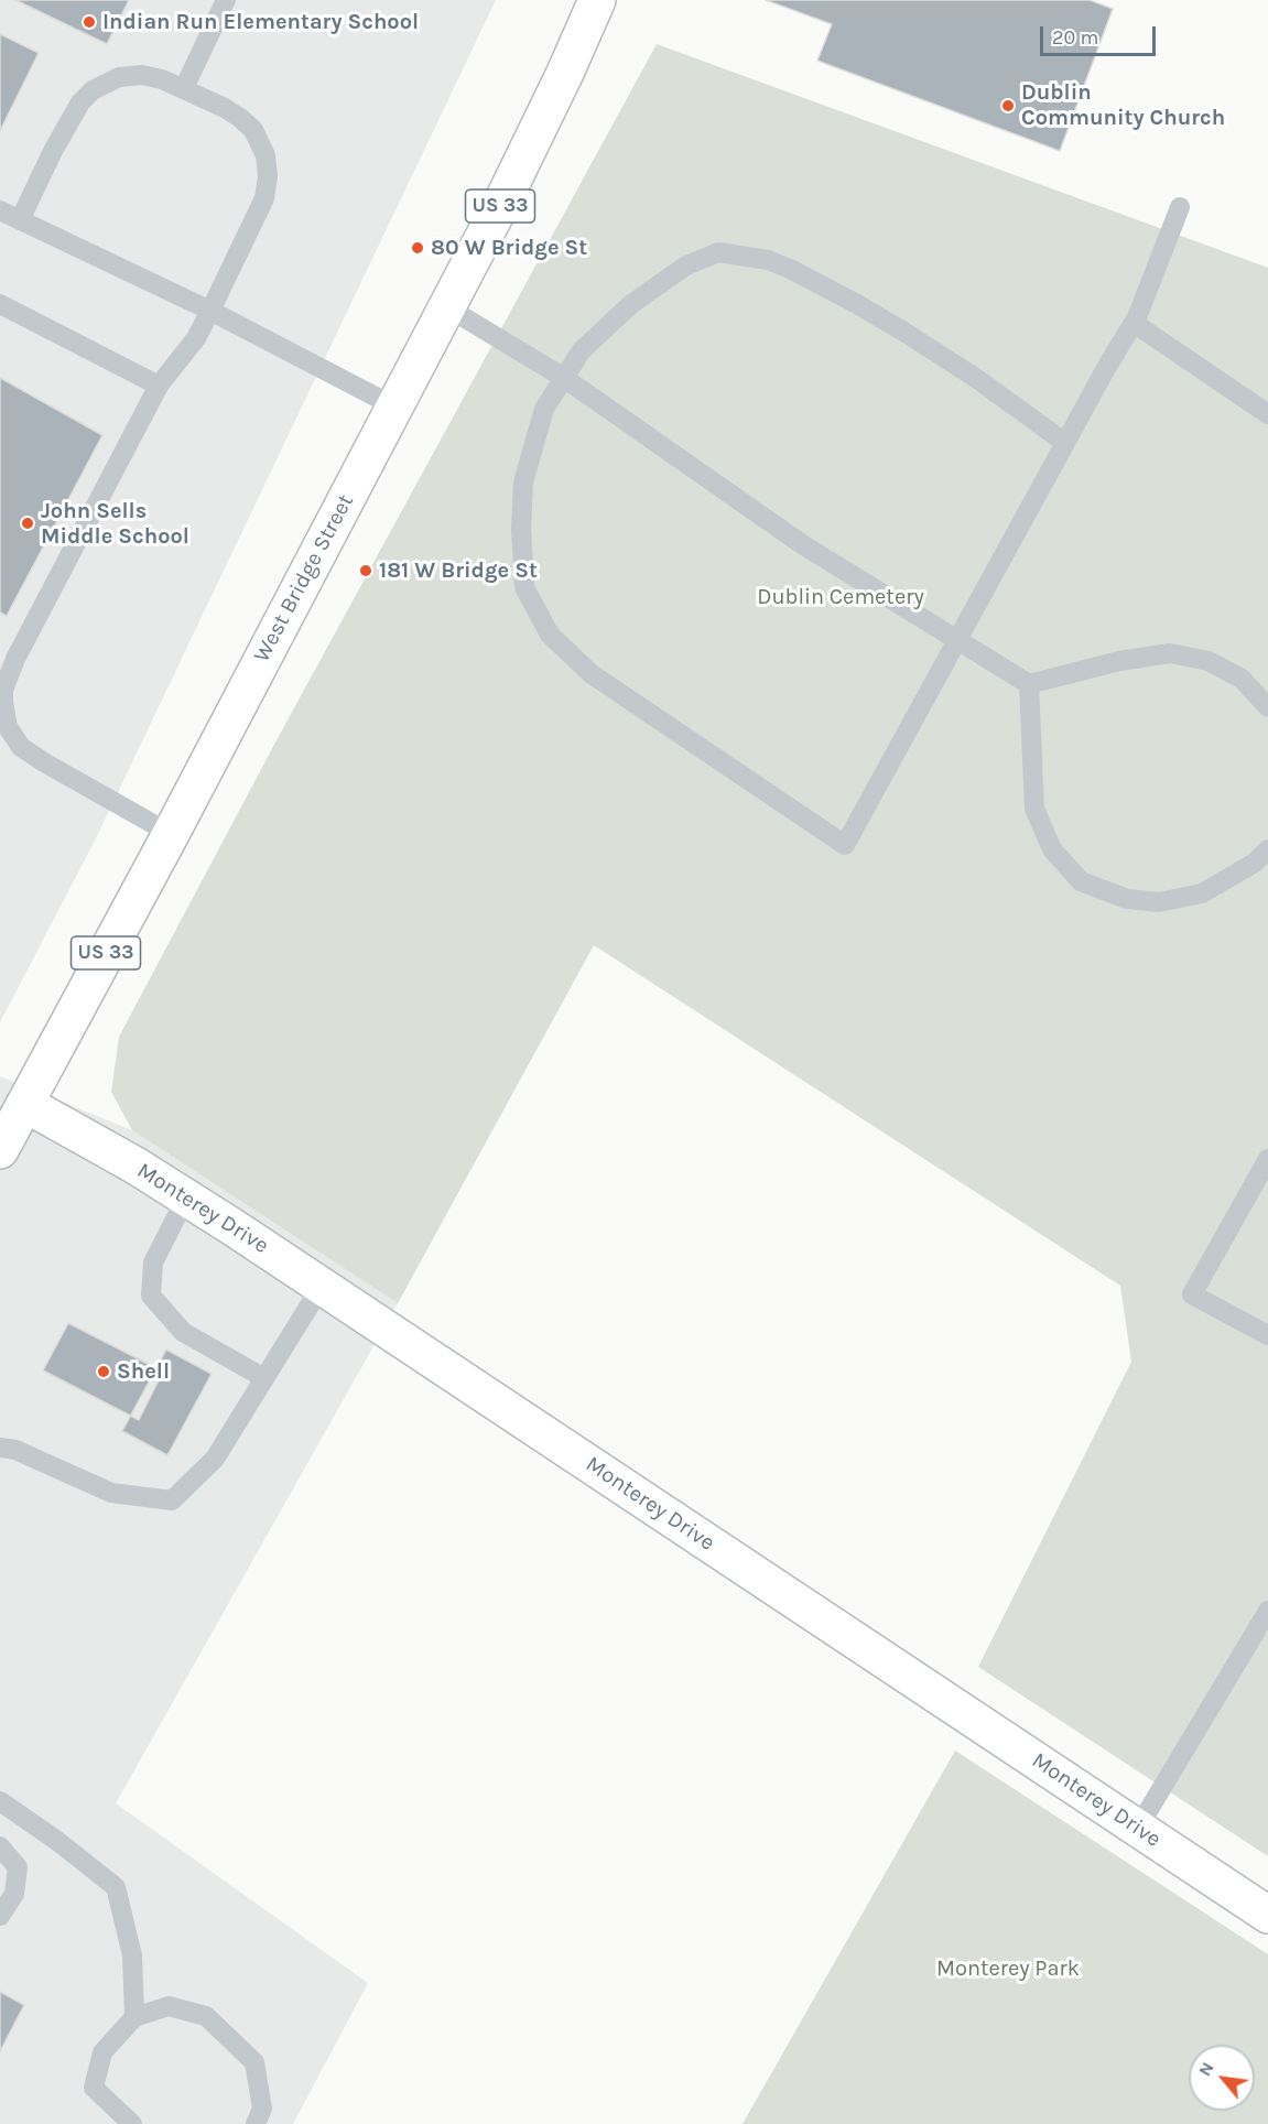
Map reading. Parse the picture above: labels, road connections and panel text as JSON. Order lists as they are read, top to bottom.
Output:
{
  "streets": {
    "street": ["US 33", "West Bridge Street", "Monterey Drive"]
  },
  "crossings": [
    ["West Bridge Street", "Monterey Drive"]
  ],
  "parks": ["Dublin Cemetery", "Monterey Park"],
  "places": [
    "Indian Run Elementary School",
    "Dublin Community Church",
    "80 W Bridge St",
    "John Sells Middle School",
    "181 W Bridge St",
    "Shell"
  ],
  "scale_bar": "20 m",
  "north": "top left"
}
